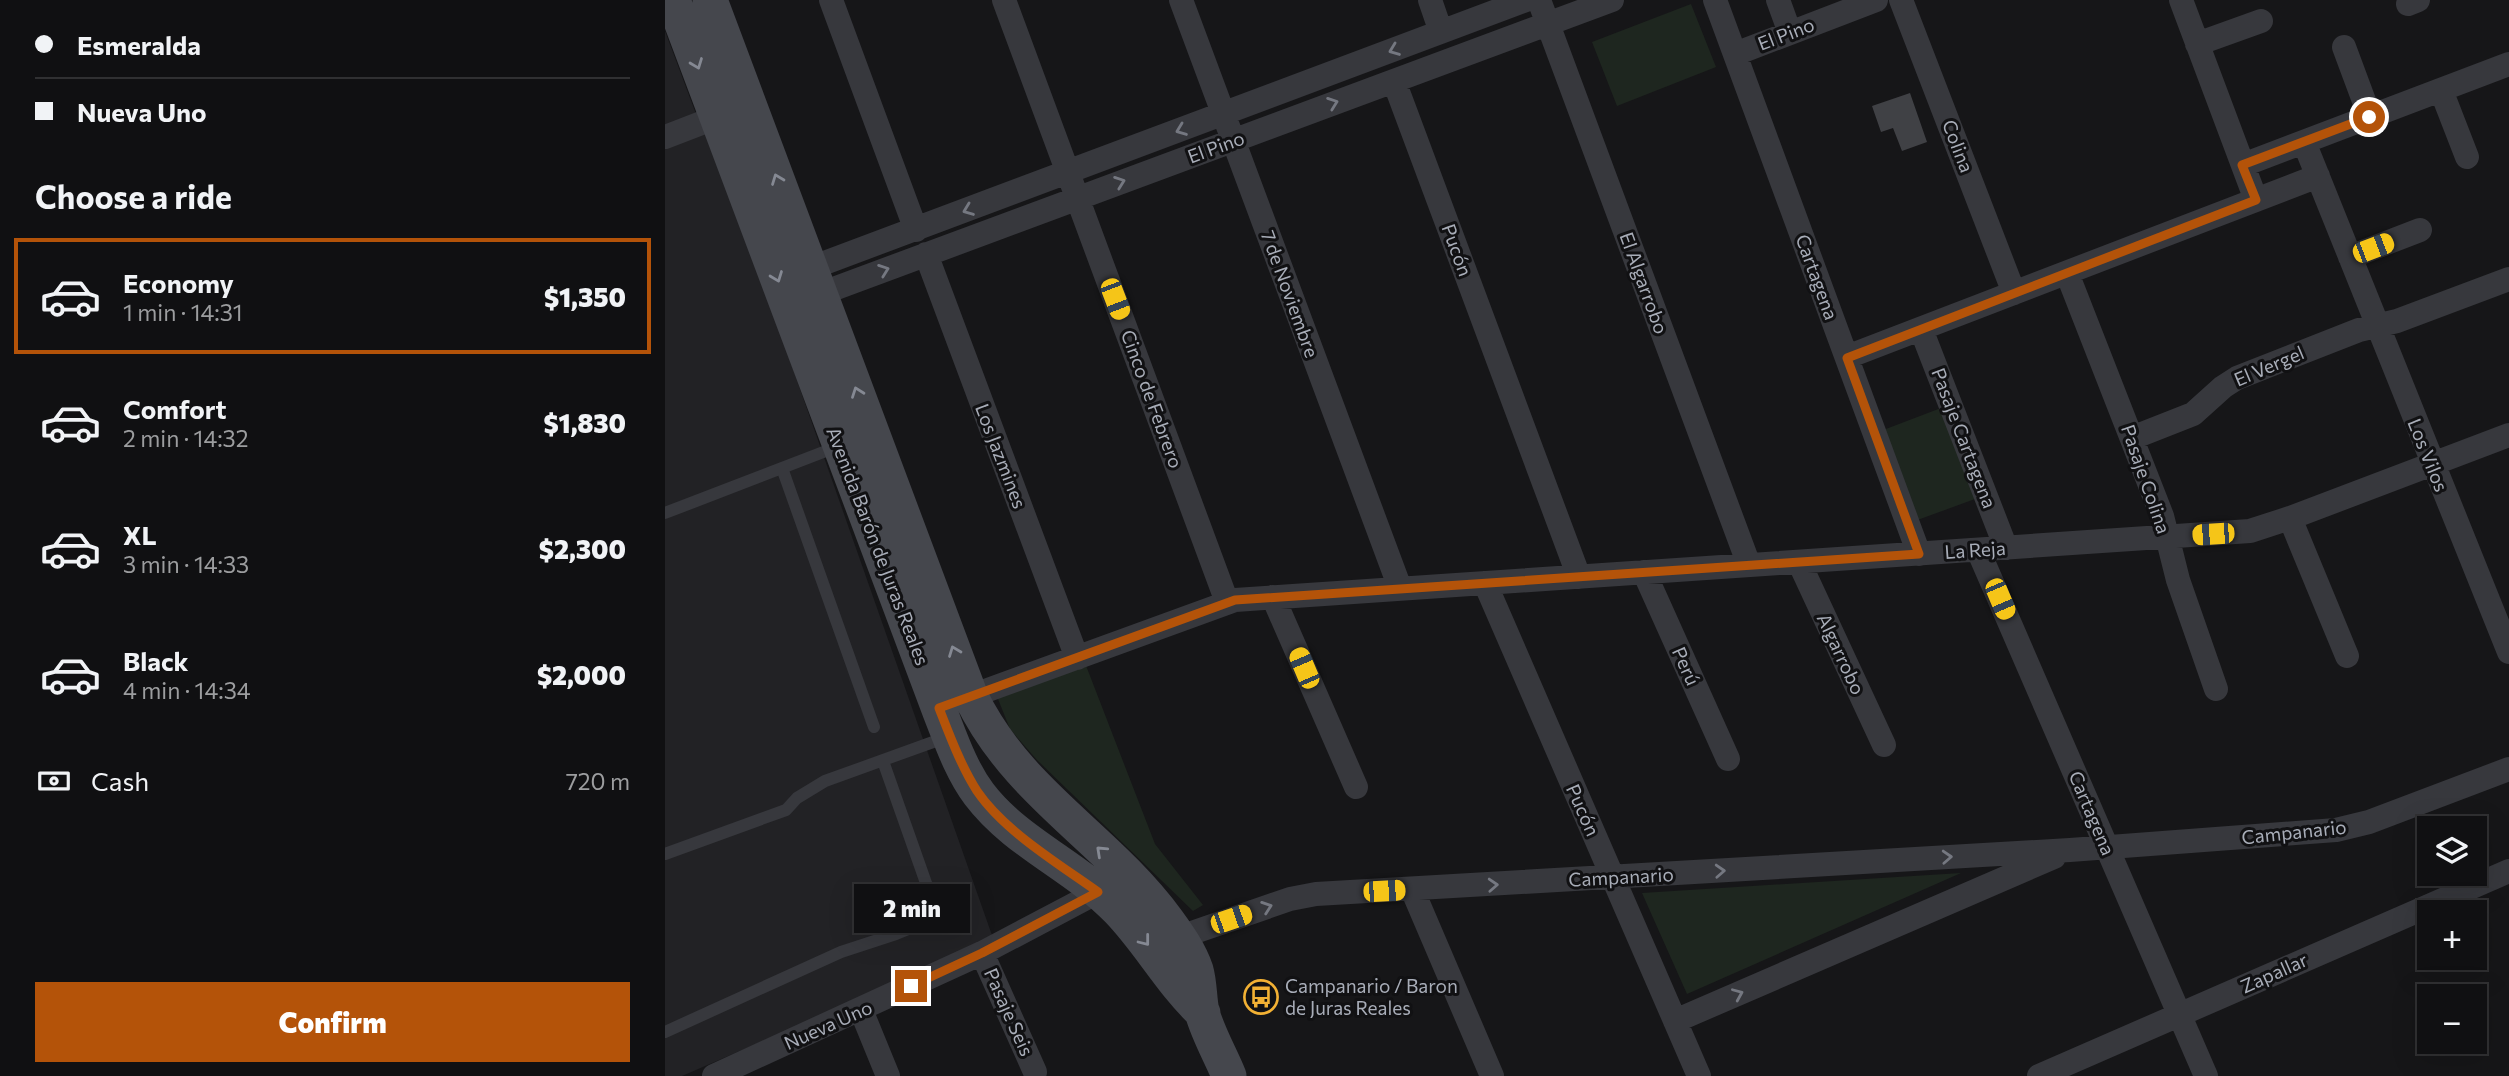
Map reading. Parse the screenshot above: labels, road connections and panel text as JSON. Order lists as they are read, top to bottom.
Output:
{
  "streets": {
    "street": [
      "El Pino",
      "Colina",
      "Pucón",
      "Cartagena",
      "El Algarrobo",
      "7 de Noviembre",
      "El Vergel",
      "Cinco de Febrero",
      "Pasaje Cartagena",
      "Los Vilos",
      "Los Jazmines",
      "Pasaje Colina",
      "Avenida Barón de Juras Reales",
      "La Reja",
      "Algarrobo",
      "Perú",
      "Campanario",
      "Zapallar",
      "Pasaje Seis",
      "Nueva Uno"
    ]
  },
  "crossings": [
    ["El Pino", "Pucón"],
    ["El Pino", "Cartagena"],
    ["El Pino", "El Algarrobo"],
    ["El Pino", "7 de Noviembre"],
    ["El Pino", "Cinco de Febrero"],
    ["El Pino", "Los Jazmines"],
    ["El Pino", "Avenida Barón de Juras Reales"],
    ["Pucón", "La Reja"],
    ["Pucón", "Campanario"],
    ["Cartagena", "La Reja"],
    ["Cartagena", "Campanario"],
    ["Cartagena", "Zapallar"],
    ["El Algarrobo", "La Reja"],
    ["7 de Noviembre", "La Reja"],
    ["El Vergel", "Los Vilos"],
    ["El Vergel", "Pasaje Colina"],
    ["Cinco de Febrero", "La Reja"],
    ["Pasaje Cartagena", "La Reja"],
    ["Los Vilos", "La Reja"],
    ["Los Jazmines", "La Reja"],
    ["Pasaje Colina", "La Reja"],
    ["Avenida Barón de Juras Reales", "La Reja"],
    ["Avenida Barón de Juras Reales", "Campanario"],
    ["Avenida Barón de Juras Reales", "Nueva Uno"],
    ["La Reja", "Algarrobo"],
    ["La Reja", "Perú"],
    ["Pasaje Seis", "Nueva Uno"]
  ],
  "one_way": ["Campanario"],
  "places": {
    "bus stop": ["Campanario / Baron de Juras Reales"]
  },
  "page": {
    "banner": ["Esmeralda", "Nueva Uno"],
    "heading": "Choose a ride",
    "list": [
      {
        "name": "Economy",
        "note": "1 min · 14:31",
        "value": "$1,350"
      },
      {
        "name": "Comfort",
        "note": "2 min · 14:32",
        "value": "$1,830"
      },
      {
        "name": "XL",
        "note": "3 min · 14:33",
        "value": "$2,300"
      },
      {
        "name": "Black",
        "note": "4 min · 14:34",
        "value": "$2,000"
      }
    ],
    "pay": ["Cash", "720 m"],
    "map_buttons": ["+", "−"],
    "bubble": "2 min",
    "buttons": "Confirm"
  }
}
